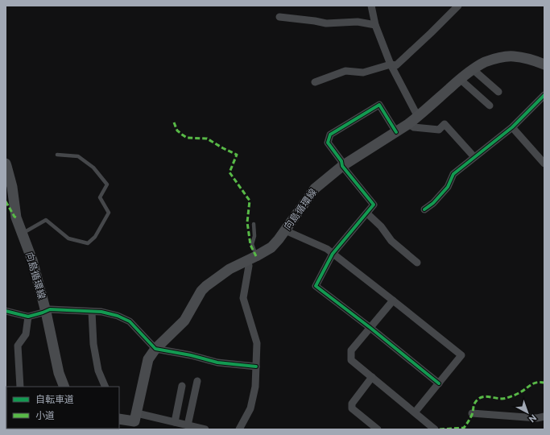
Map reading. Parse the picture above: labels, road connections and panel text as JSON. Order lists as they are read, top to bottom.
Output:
{
  "streets": {
    "main road": ["向島循環線"]
  },
  "legend": ["自転車道", "小道"],
  "north": "bottom right"
}
